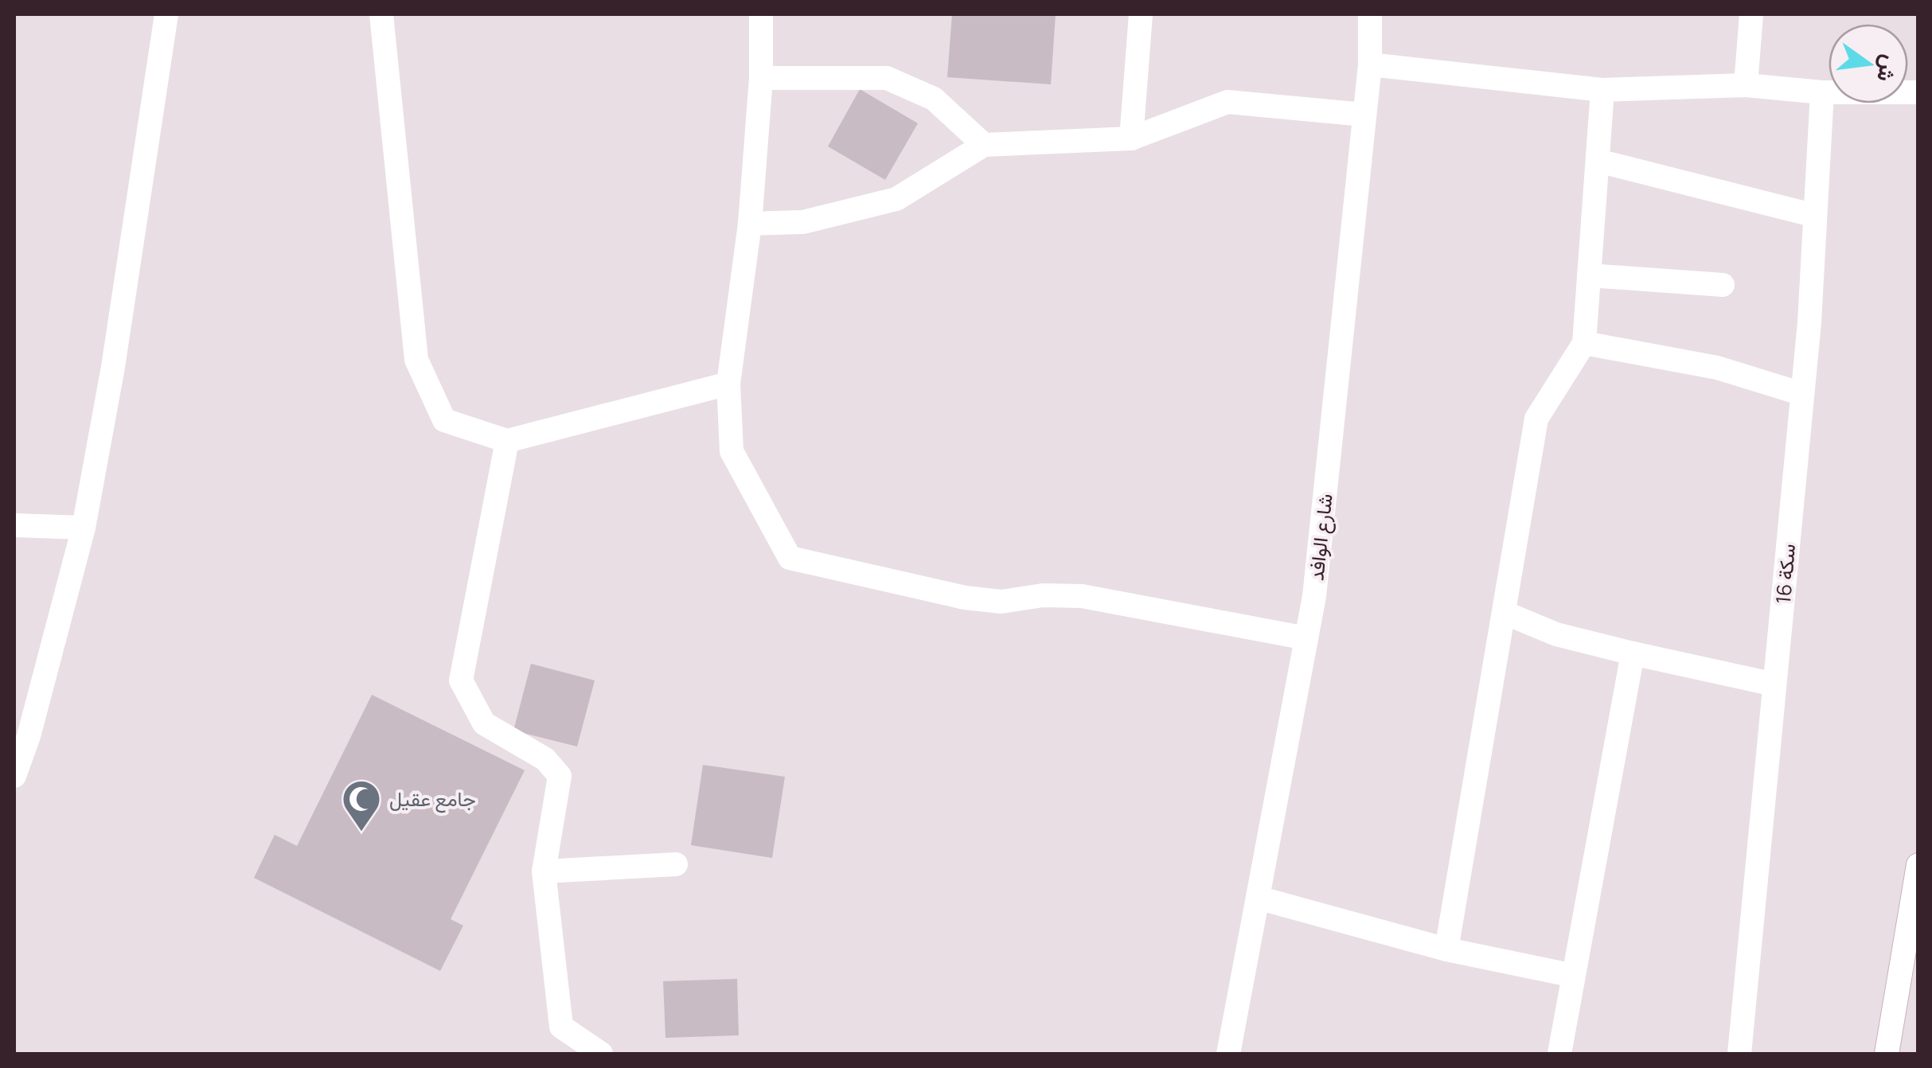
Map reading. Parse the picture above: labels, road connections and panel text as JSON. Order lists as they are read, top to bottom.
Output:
{
  "streets": {
    "street": ["شارع الوافد", "سكة 16"]
  },
  "places": {
    "mosque": ["جامع عقيل"]
  },
  "north": "right"
}
